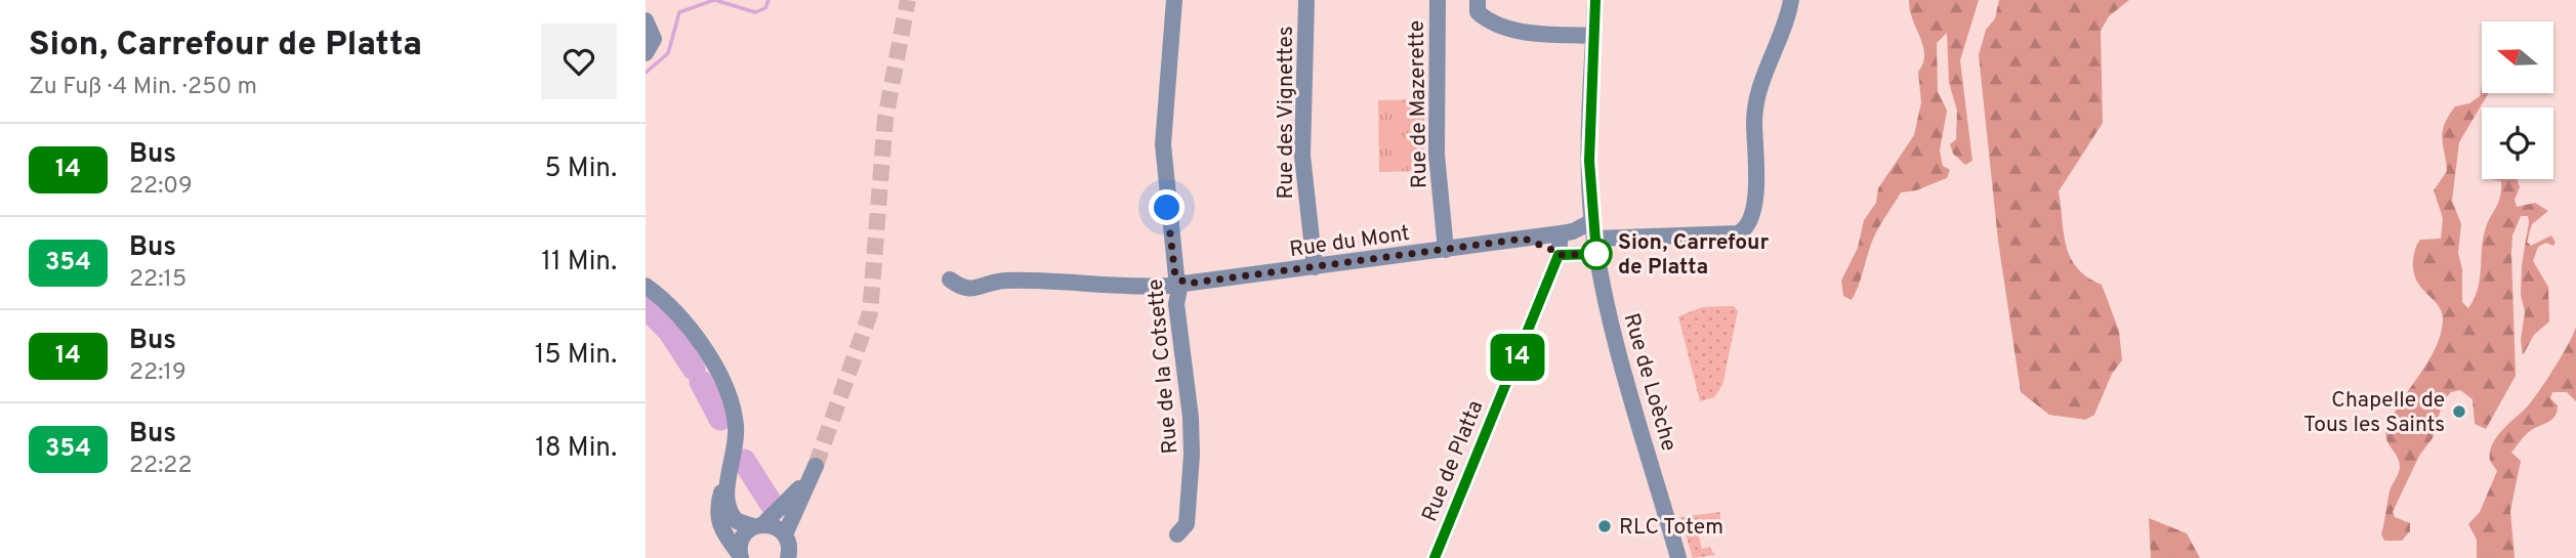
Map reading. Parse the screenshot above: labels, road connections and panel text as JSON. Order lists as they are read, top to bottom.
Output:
{
  "streets": {
    "street": [
      "Rue de Mazerette",
      "Rue des Vignettes",
      "Rue du Mont",
      "Rue de la Cotsette",
      "Rue de Loèche",
      "Rue de Platta"
    ]
  },
  "crossings": [
    ["Rue de Mazerette", "Rue du Mont"],
    ["Rue des Vignettes", "Rue du Mont"],
    ["Rue du Mont", "Rue de la Cotsette"],
    ["Rue du Mont", "Rue de Loèche"],
    ["Rue du Mont", "Rue de Platta"]
  ],
  "places": ["Sion, Carrefour de Platta", "Chapelle de Tous les Saints", "RLC Totem"],
  "lines": ["bus line 14"],
  "north": "left",
  "page": {
    "heading": ["Sion, Carrefour de Platta", "Zu Fuß · 4 Min. · 250 m"],
    "on_map": "14",
    "list": [
      {
        "mark": "14",
        "name": "Bus",
        "note": "22:09",
        "value": "5 Min."
      },
      {
        "mark": "354",
        "name": "Bus",
        "note": "22:15",
        "value": "11 Min."
      },
      {
        "mark": "14",
        "name": "Bus",
        "note": "22:19",
        "value": "15 Min."
      },
      {
        "mark": "354",
        "name": "Bus",
        "note": "22:22",
        "value": "18 Min."
      }
    ]
  }
}
